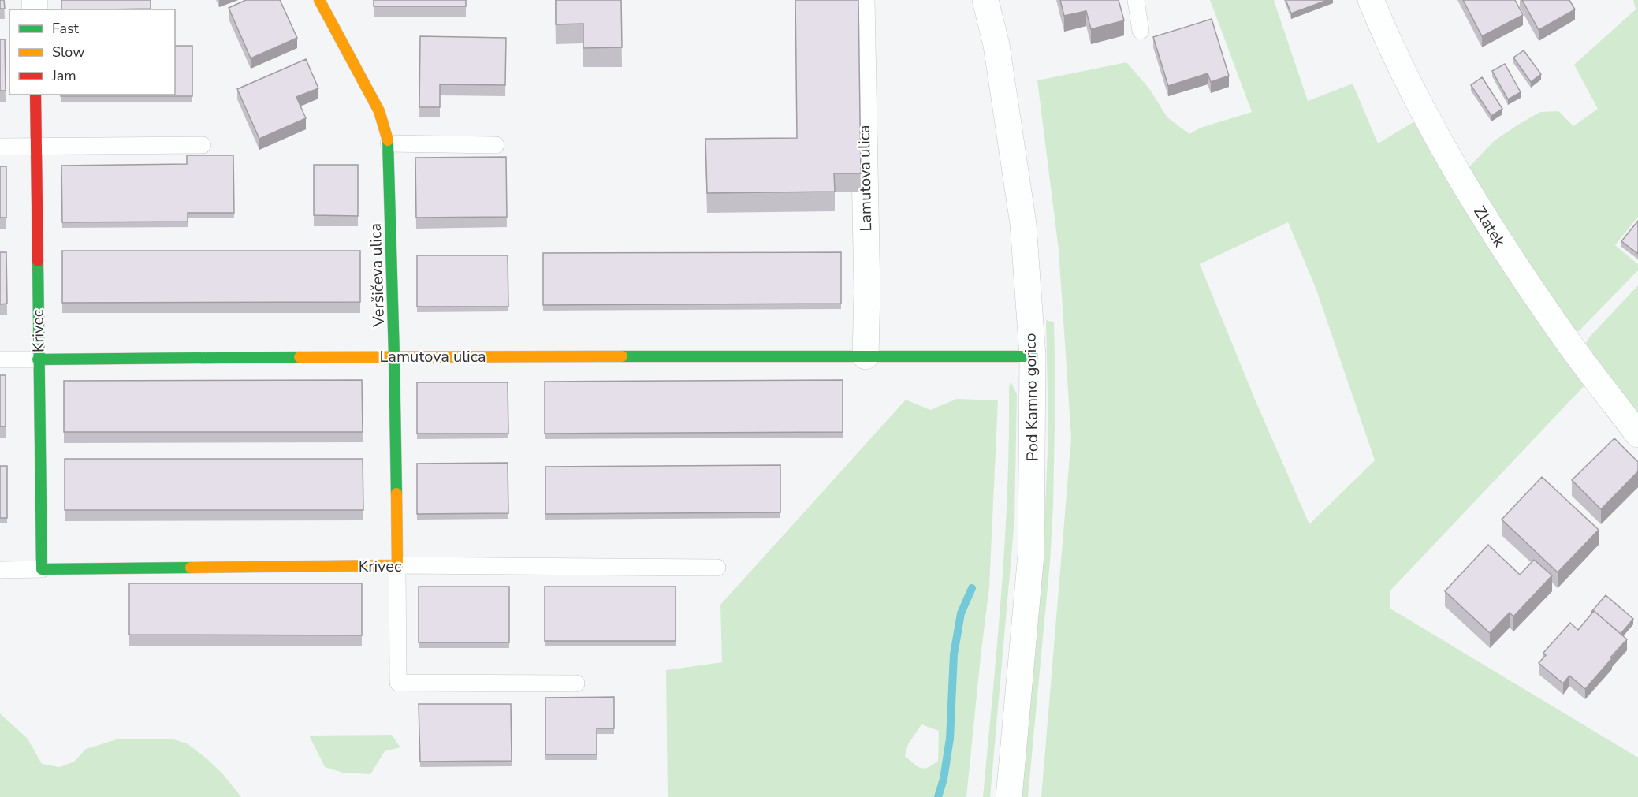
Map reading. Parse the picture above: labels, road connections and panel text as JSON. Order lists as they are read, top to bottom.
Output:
{
  "streets": {
    "street": [
      "Lamutova ulica",
      "Zlatek",
      "Veršičeva ulica",
      "Krivec",
      "Pod Kamno gorico"
    ]
  },
  "crossings": [
    ["Lamutova ulica", "Veršičeva ulica"],
    ["Lamutova ulica", "Krivec"],
    ["Lamutova ulica", "Pod Kamno gorico"],
    ["Veršičeva ulica", "Krivec"]
  ],
  "legend": ["Fast", "Slow", "Jam"]
}
